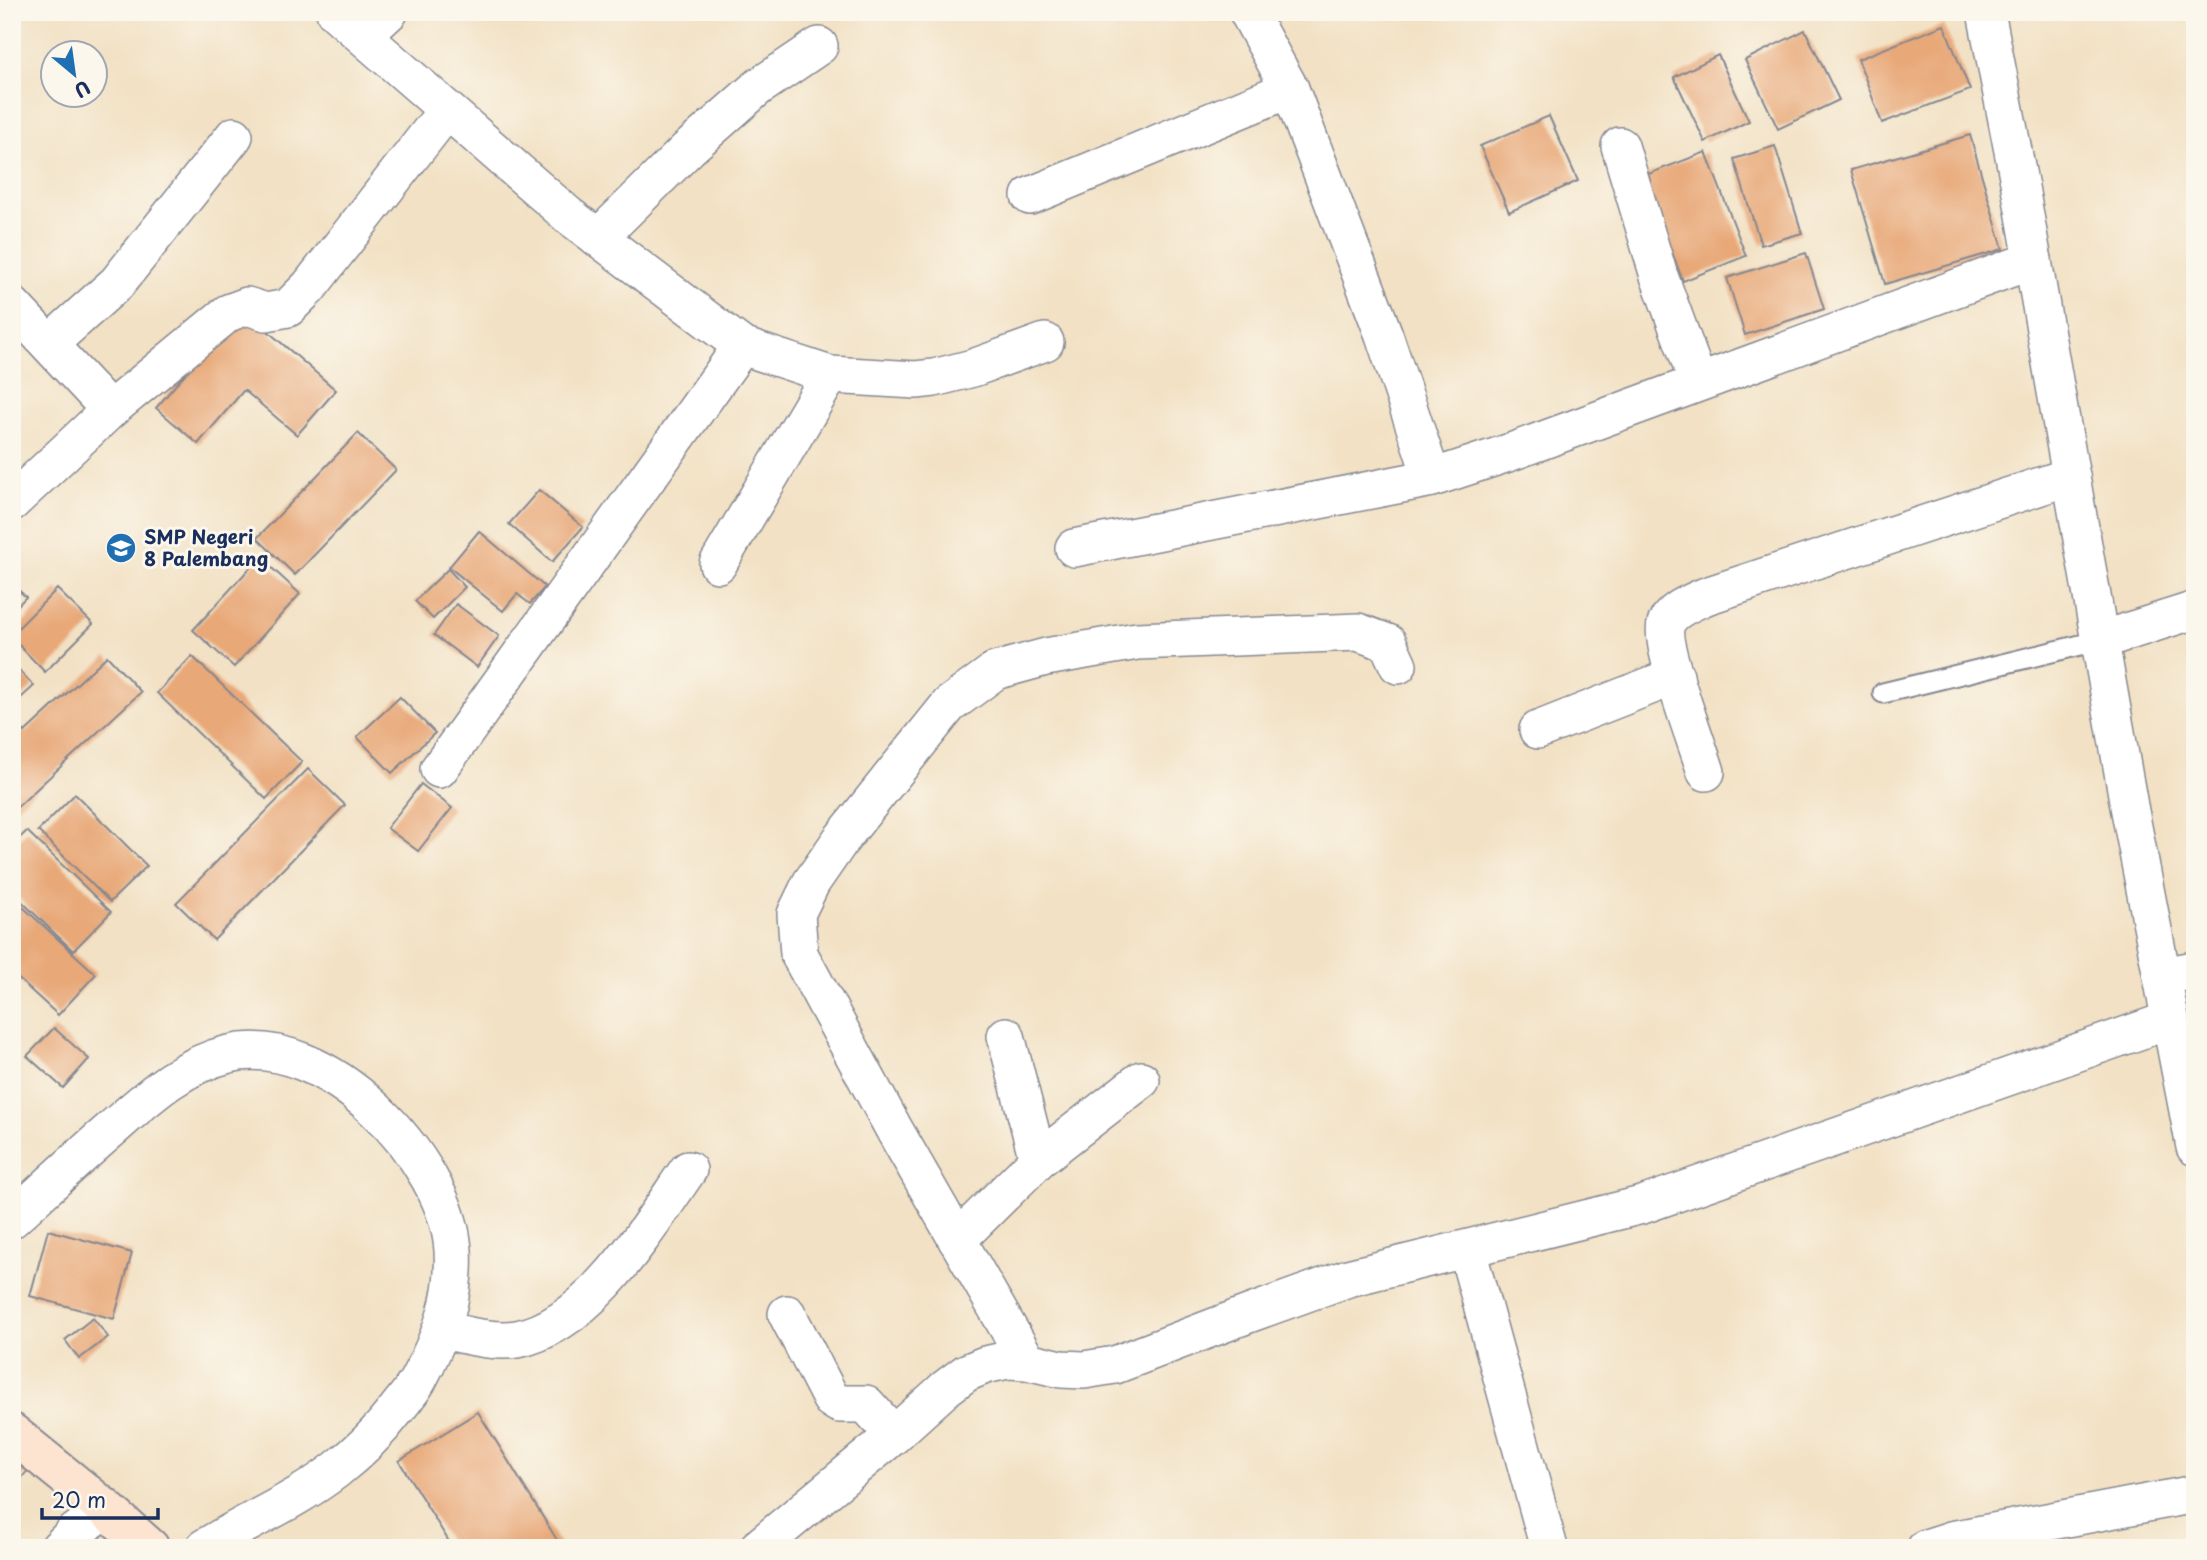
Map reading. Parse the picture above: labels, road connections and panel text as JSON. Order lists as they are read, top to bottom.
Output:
{
  "places": {
    "school or university": ["SMP Negeri 8 Palembang"]
  },
  "scale_bar": "20 m",
  "north": "bottom right"
}
